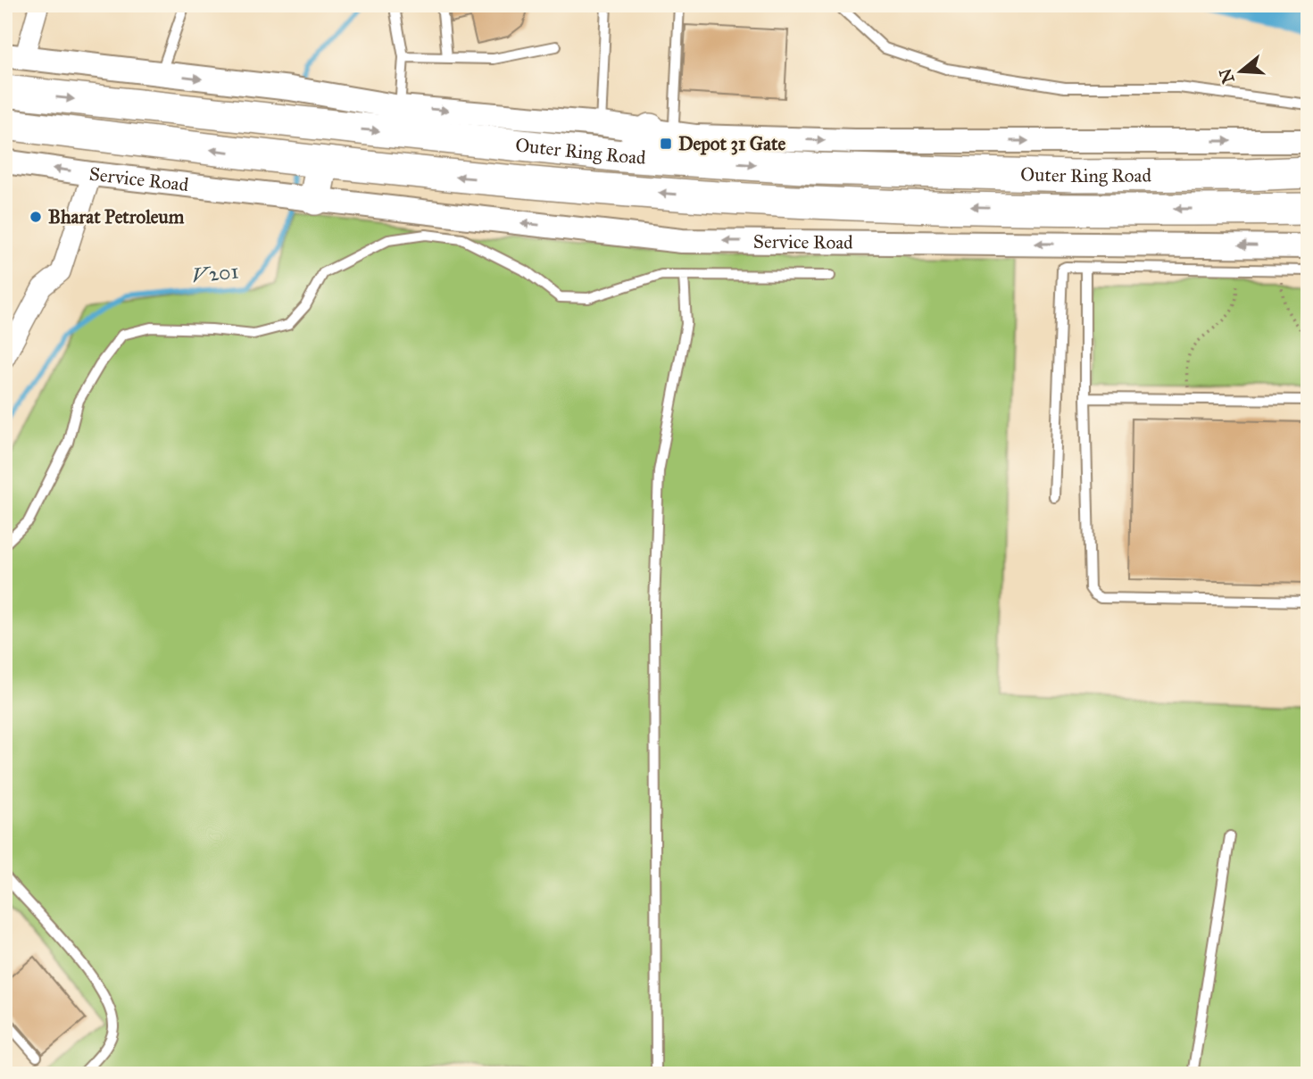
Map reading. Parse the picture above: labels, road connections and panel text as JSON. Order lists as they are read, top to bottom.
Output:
{
  "streets": {
    "highway": ["Outer Ring Road"],
    "street": ["Service Road"]
  },
  "water": ["V201"],
  "places": {
    "transit": ["Depot 31 Gate"],
    "other": ["Bharat Petroleum"]
  },
  "north": "left"
}
